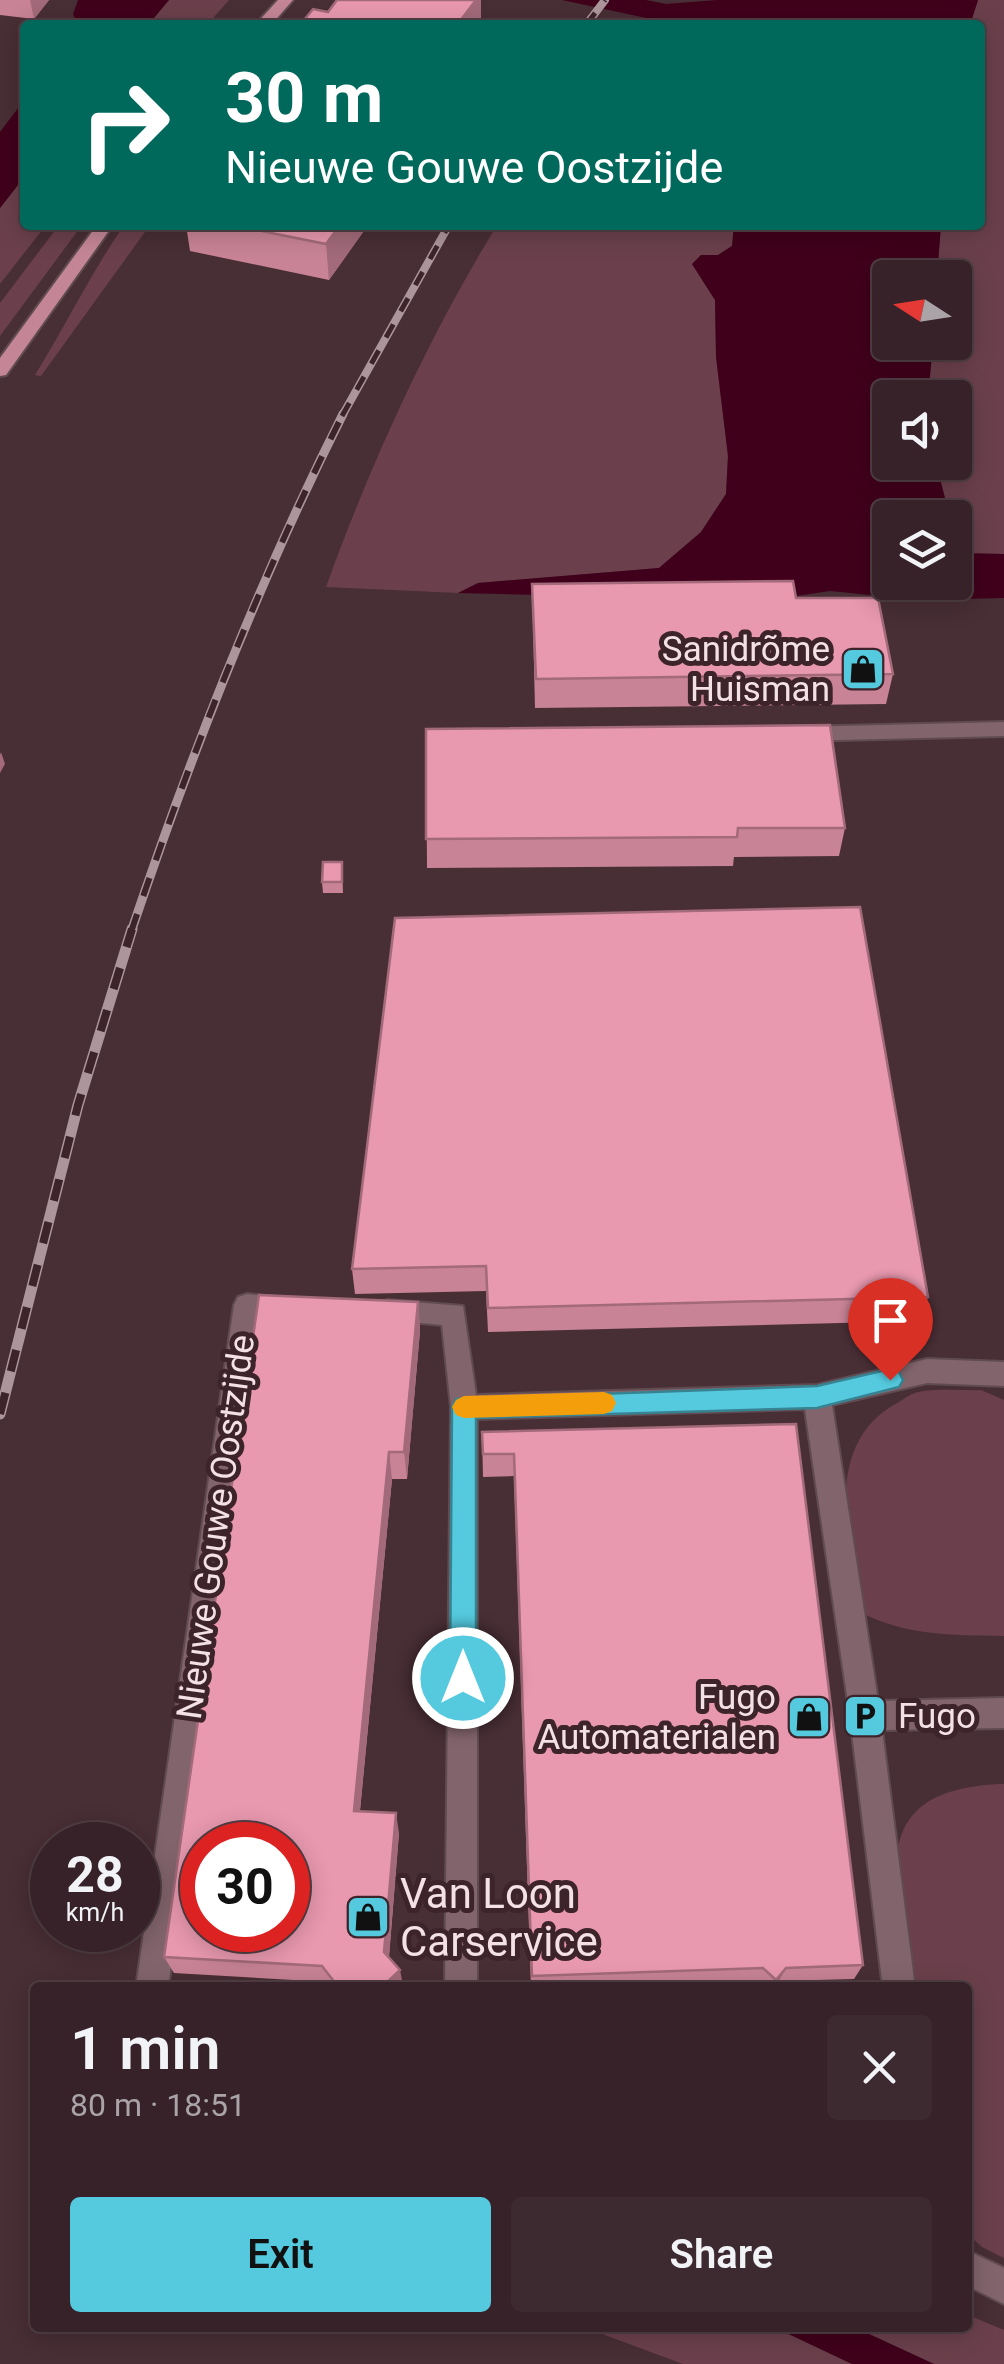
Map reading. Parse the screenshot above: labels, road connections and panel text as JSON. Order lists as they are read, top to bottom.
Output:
{
  "streets": {
    "street": ["Nieuwe Gouwe Oostzijde"]
  },
  "places": {
    "shop": ["Sanidrõme Huisman", "Fugo Automaterialen", "Van Loon Carservice"],
    "parking": ["Fugo"]
  },
  "north": "left",
  "page": {
    "turn": ["30 m", "Nieuwe Gouwe Oostzijde"],
    "speed": "28 km/h",
    "limit": "30",
    "heading": ["1 min", "80 m · 18:51"],
    "buttons": ["Exit", "Share"]
  }
}
